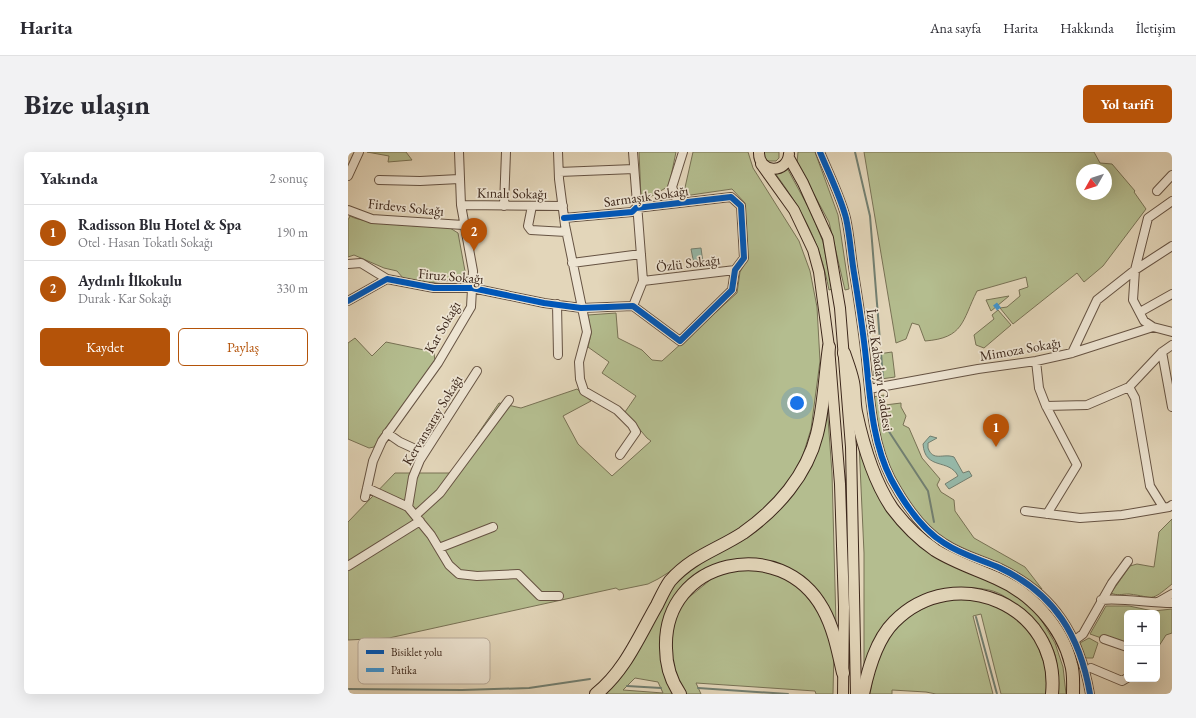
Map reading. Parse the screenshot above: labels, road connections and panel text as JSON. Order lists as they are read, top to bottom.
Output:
{
  "streets": {
    "street": [
      "Kınalı Sokağı",
      "Sarmaşık Sokağı",
      "Firdevs Sokağı",
      "Özlü Sokağı",
      "Firuz Sokağı",
      "Kar Sokağı",
      "Mimoza Sokağı",
      "İzzet Kabadayı Caddesi",
      "Kervansaray Sokağı"
    ]
  },
  "crossings": [
    ["Kınalı Sokağı", "Kar Sokağı"],
    ["Sarmaşık Sokağı", "Özlü Sokağı"],
    ["Firdevs Sokağı", "Kar Sokağı"],
    ["Firuz Sokağı", "Kar Sokağı"],
    ["Kar Sokağı", "Kervansaray Sokağı"],
    ["Mimoza Sokağı", "İzzet Kabadayı Caddesi"]
  ],
  "legend": ["Bisiklet yolu", "Patika"],
  "north": "bottom left",
  "page": {
    "header": "Harita",
    "nav": [
      "Ana sayfa",
      "Harita",
      "Hakkında",
      "İletişim"
    ],
    "buttons": [
      "Yol tarifi",
      ["Kaydet", "Paylaş"]
    ],
    "title": "Bize ulaşın",
    "heading": ["Yakında", "2 sonuç"],
    "list": [
      {
        "mark": "1",
        "name": "Radisson Blu Hotel & Spa",
        "note": "Otel · Hasan Tokatlı Sokağı",
        "value": "190 m"
      },
      {
        "mark": "2",
        "name": "Aydınlı İlkokulu",
        "note": "Durak · Kar Sokağı",
        "value": "330 m"
      }
    ],
    "pins": ["2", "1"],
    "map_buttons": ["+", "−"]
  }
}
